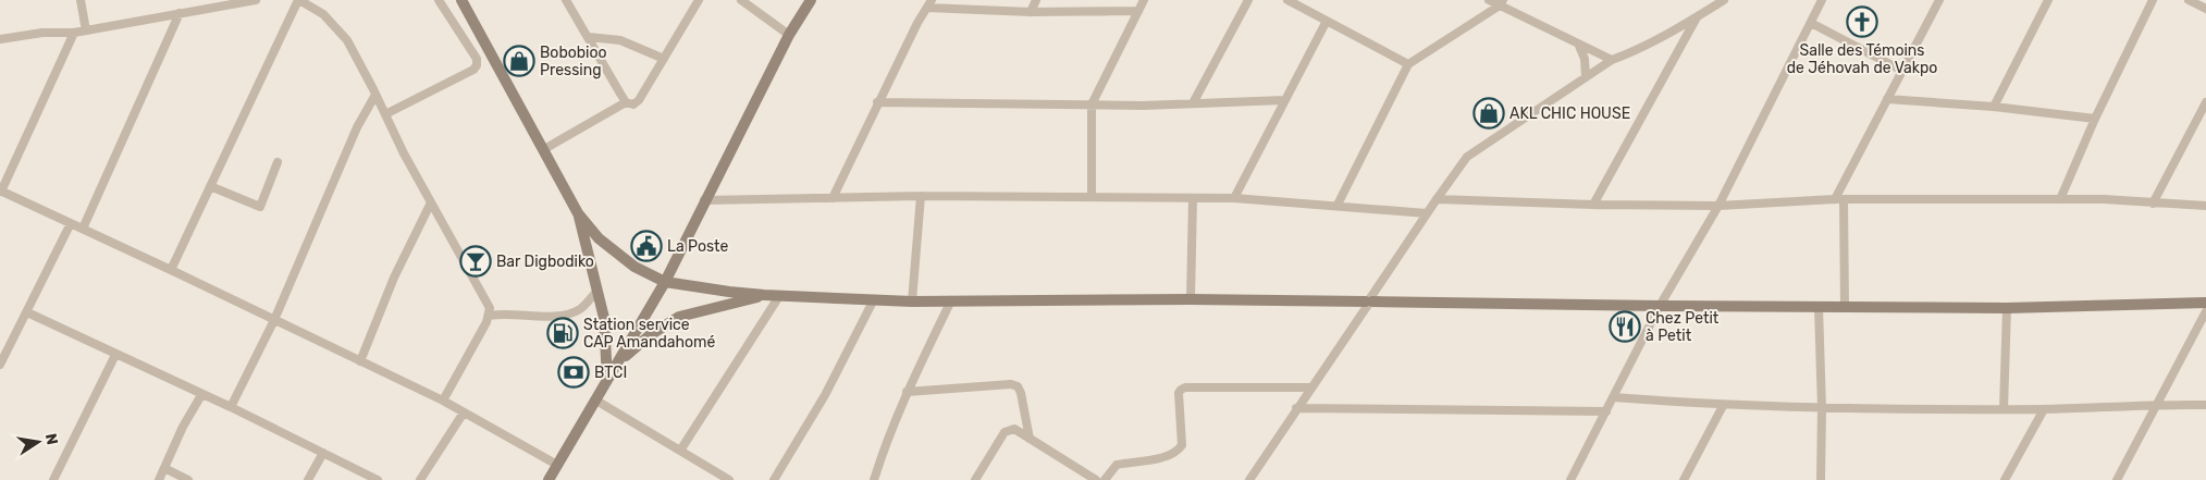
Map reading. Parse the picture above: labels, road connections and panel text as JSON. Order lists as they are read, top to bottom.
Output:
{
  "places": {
    "church": ["Salle des Témoins de Jéhovah de Vakpo"],
    "shop": ["Bobobioo Pressing", "AKL CHIC HOUSE"],
    "public building": ["La Poste"],
    "bar": ["Bar Digbodiko"],
    "restaurant": ["Chez Petit à Petit"],
    "fuel station": ["Station service CAP Amandahomé"],
    "bank": ["BTCI"]
  },
  "north": "right"
}
